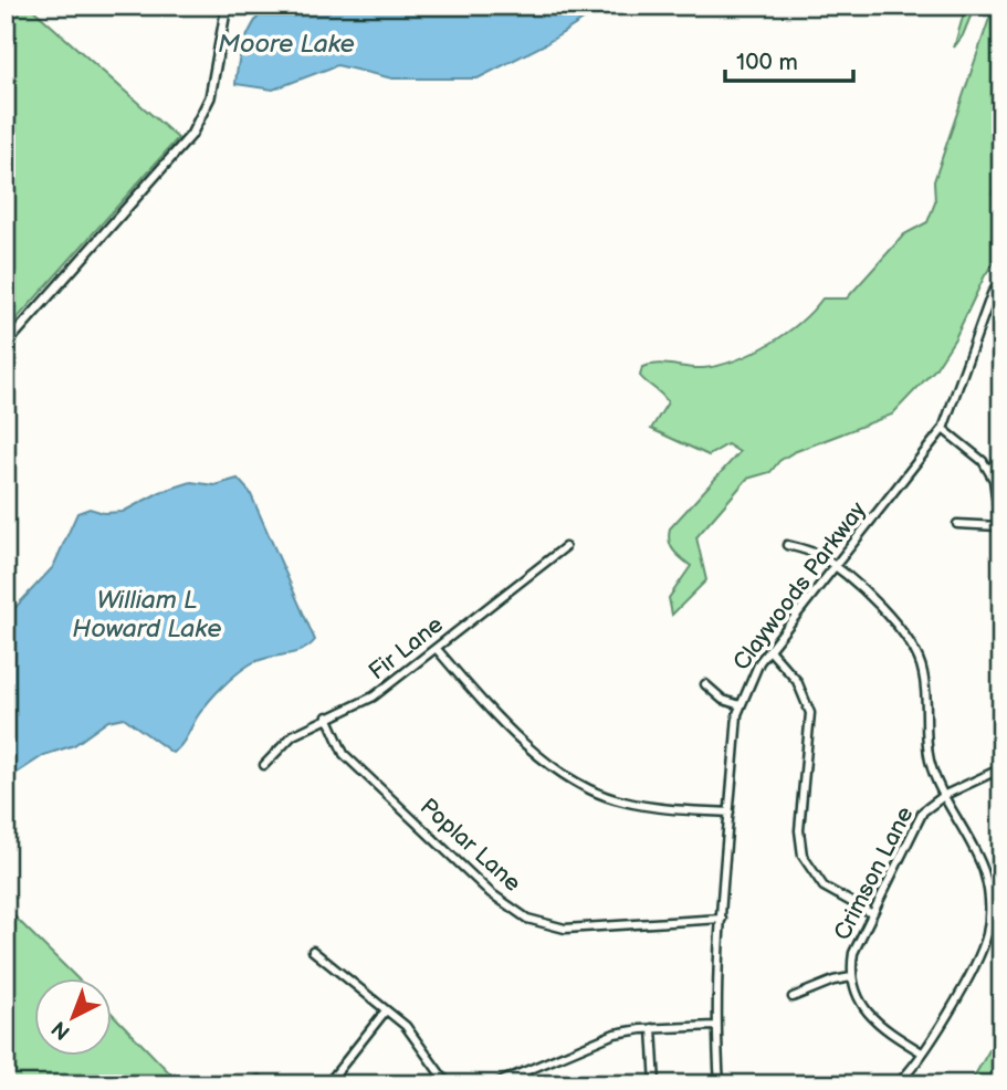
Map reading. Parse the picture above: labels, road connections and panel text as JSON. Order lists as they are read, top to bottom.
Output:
{
  "streets": {
    "street": [
      "Claywoods Parkway",
      "Fir Lane",
      "Poplar Lane",
      "Crimson Lane"
    ]
  },
  "crossings": [
    ["Claywoods Parkway", "Poplar Lane"],
    ["Fir Lane", "Poplar Lane"]
  ],
  "water": ["Moore Lake", "William L Howard Lake"],
  "scale_bar": "100 m",
  "north": "bottom left"
}
